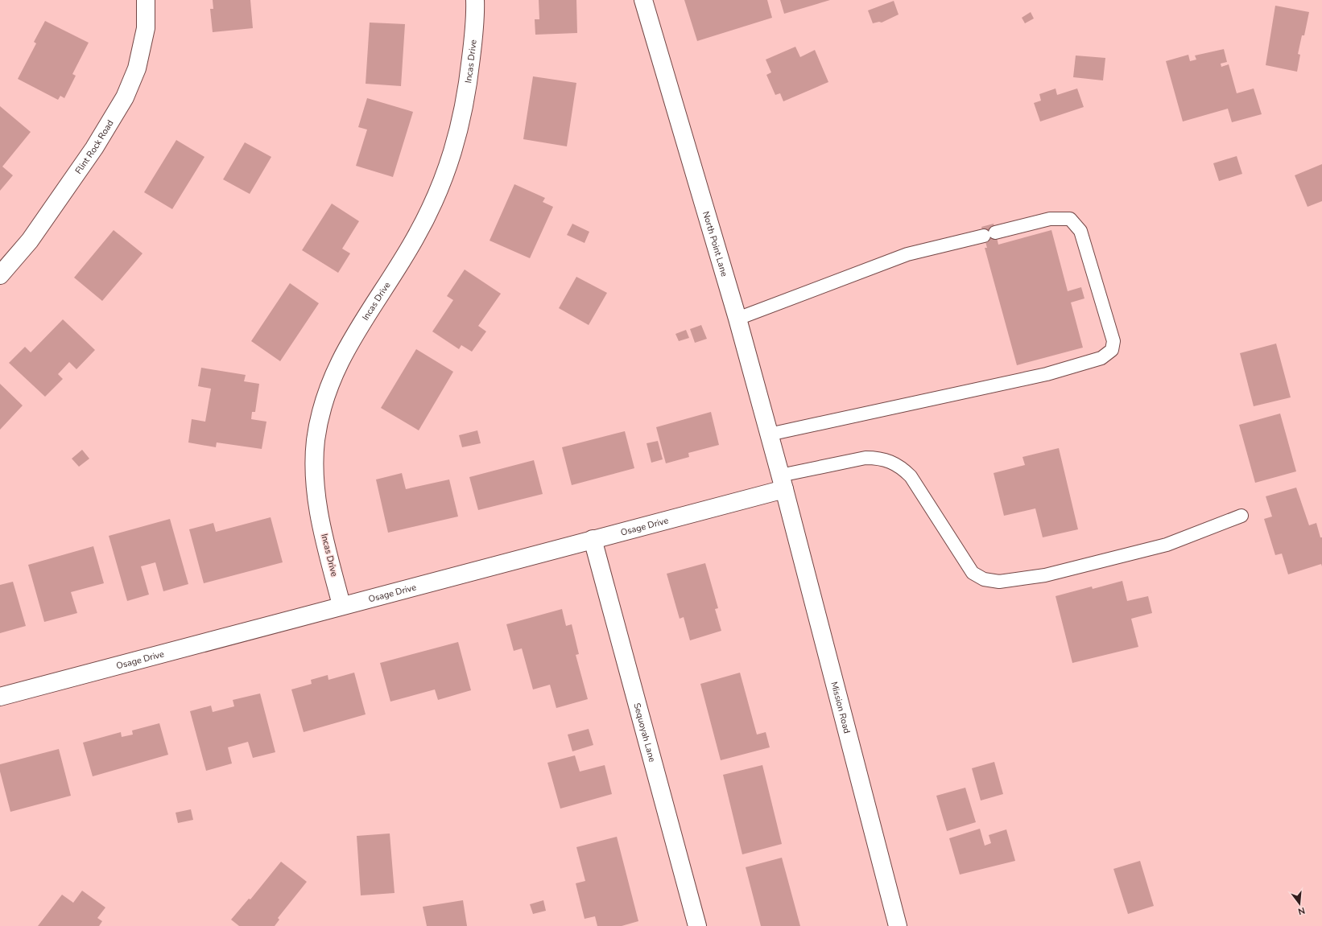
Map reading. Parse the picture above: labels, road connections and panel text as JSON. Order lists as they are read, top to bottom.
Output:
{
  "streets": {
    "street": [
      "Incas Drive",
      "Flint Rock Road",
      "North Point Lane",
      "Osage Drive",
      "Mission Road",
      "Sequoyah Lane"
    ]
  },
  "crossings": [
    ["Incas Drive", "Osage Drive"],
    ["North Point Lane", "Osage Drive"],
    ["North Point Lane", "Mission Road"],
    ["Osage Drive", "Mission Road"],
    ["Osage Drive", "Sequoyah Lane"]
  ],
  "north": "bottom"
}
